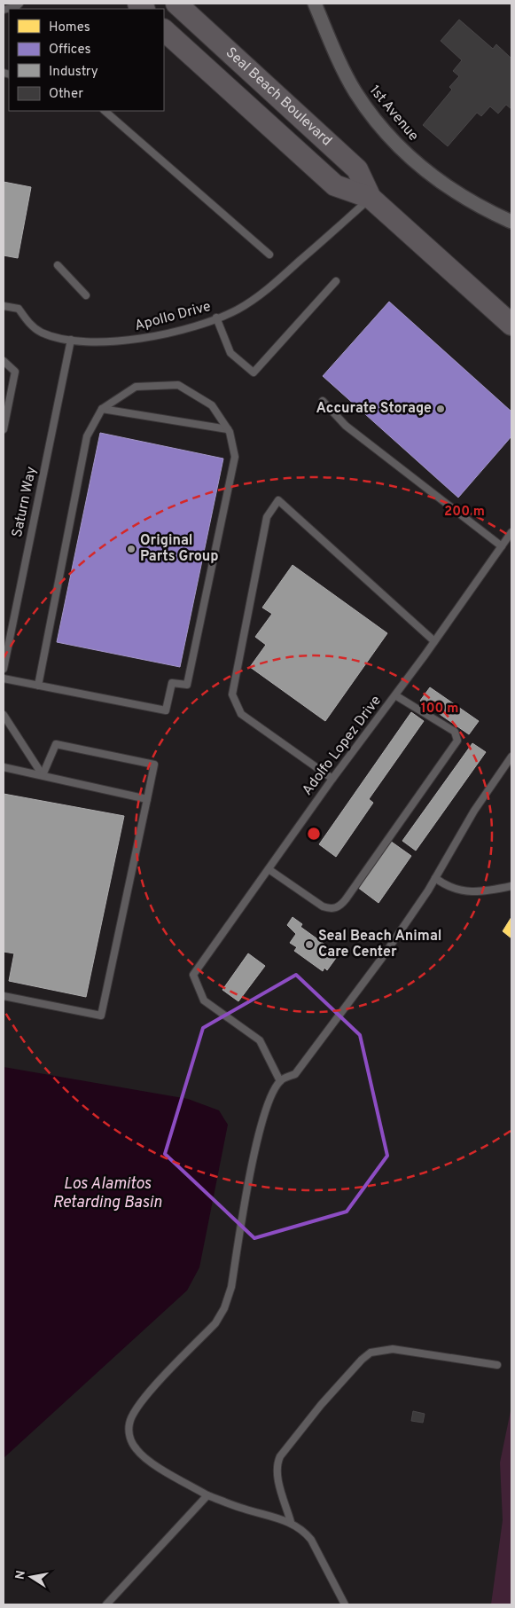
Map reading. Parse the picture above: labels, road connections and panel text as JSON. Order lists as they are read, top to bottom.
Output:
{
  "streets": {
    "main road": ["Seal Beach Boulevard"],
    "street": ["1st Avenue"],
    "lane": ["Apollo Drive", "Saturn Way", "Adolfo Lopez Drive"]
  },
  "crossings": [
    ["Seal Beach Boulevard", "Apollo Drive"],
    ["Apollo Drive", "Saturn Way"]
  ],
  "water": ["Los Alamitos Retarding Basin"],
  "places": ["Accurate Storage", "Original Parts Group", "Seal Beach Animal Care Center"],
  "legend": [
    "Homes",
    "Offices",
    "Industry",
    "Other"
  ],
  "north": "left",
  "rings": ["200 m", "100 m"]
}
